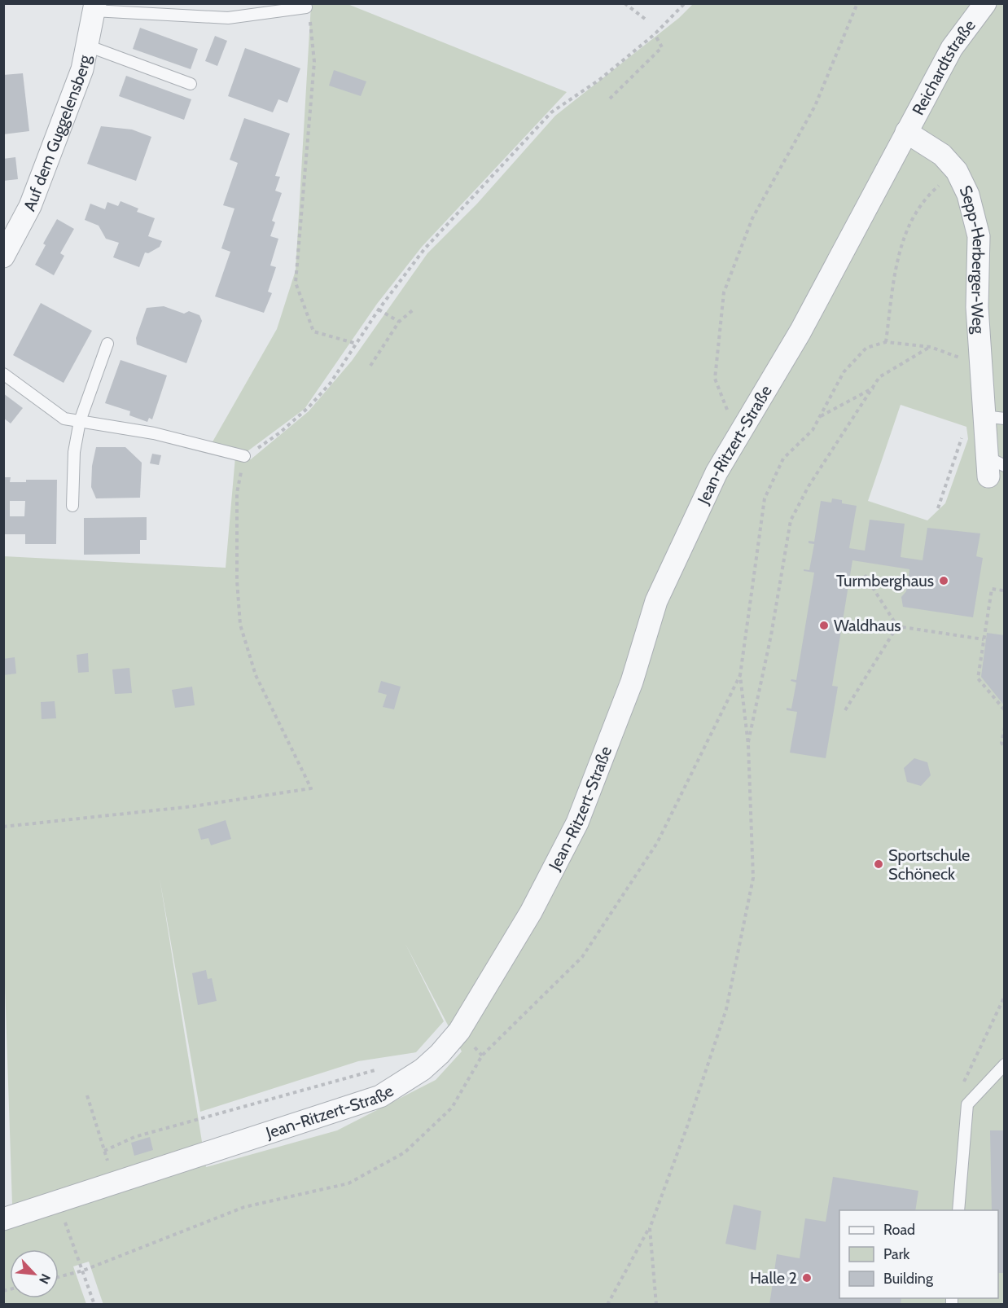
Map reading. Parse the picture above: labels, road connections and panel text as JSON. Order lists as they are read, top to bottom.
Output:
{
  "streets": {
    "street": [
      "Reichardtstraße",
      "Auf dem Guggelensberg",
      "Sepp-Herberger-Weg",
      "Jean-Ritzert-Straße"
    ]
  },
  "crossings": [
    ["Reichardtstraße", "Sepp-Herberger-Weg"],
    ["Reichardtstraße", "Jean-Ritzert-Straße"],
    ["Sepp-Herberger-Weg", "Jean-Ritzert-Straße"]
  ],
  "places": [
    "Turmberghaus",
    "Waldhaus",
    "Sportschule Schöneck",
    "Halle 2"
  ],
  "legend": ["Road", "Park", "Building"],
  "north": "bottom right"
}
